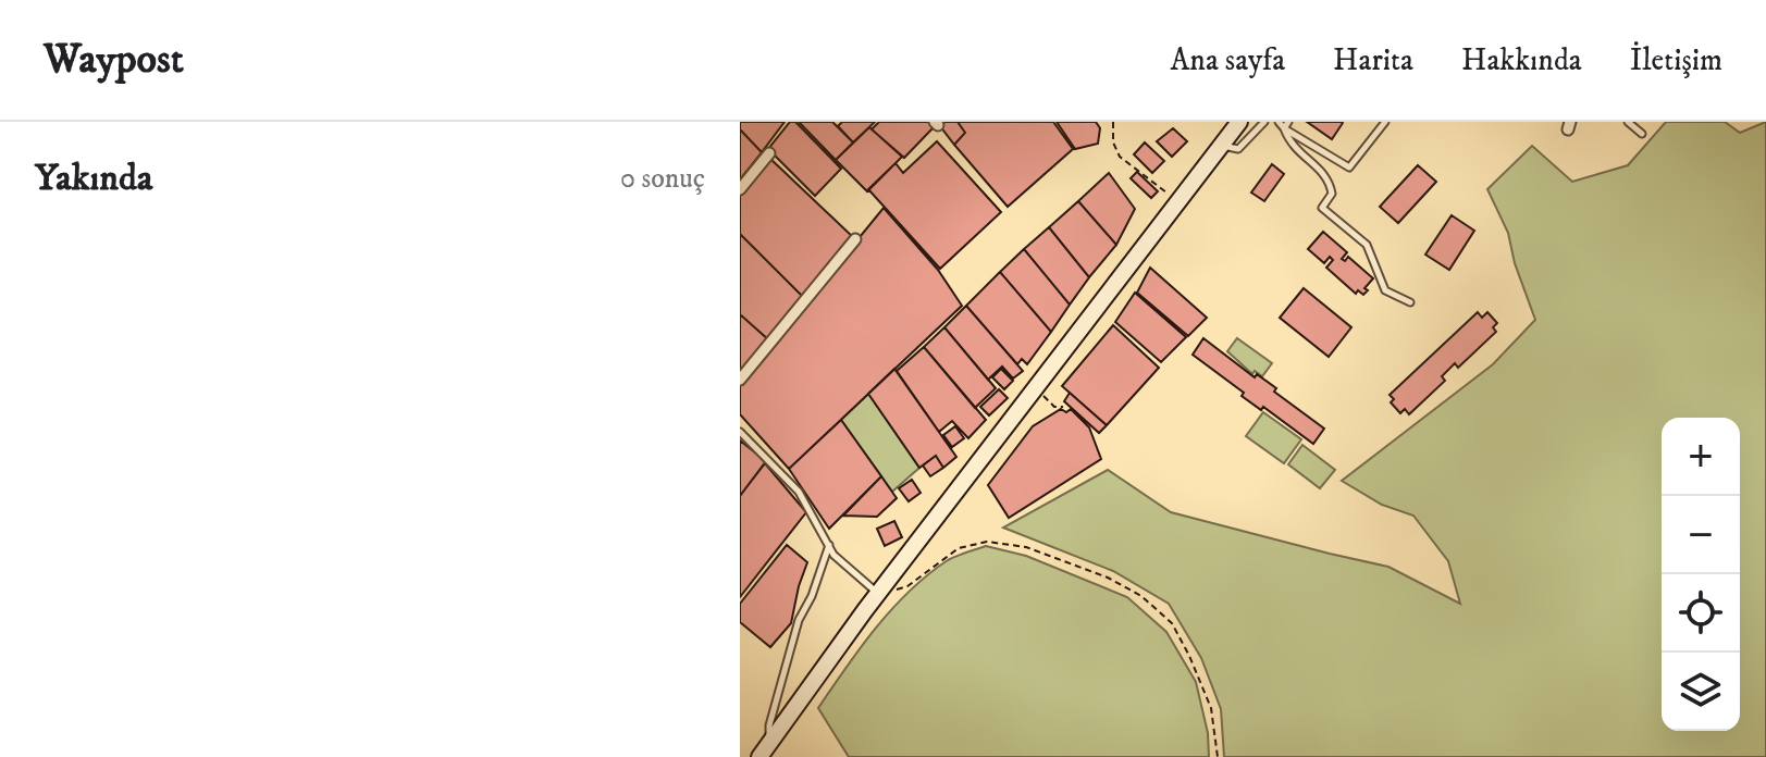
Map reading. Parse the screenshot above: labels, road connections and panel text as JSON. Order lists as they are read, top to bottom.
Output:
{
  "page": {
    "header": "Waypost",
    "nav": [
      "Ana sayfa",
      "Harita",
      "Hakkında",
      "İletişim"
    ],
    "heading": ["Yakında", "0 sonuç"],
    "map_buttons": ["+", "−"]
  }
}
